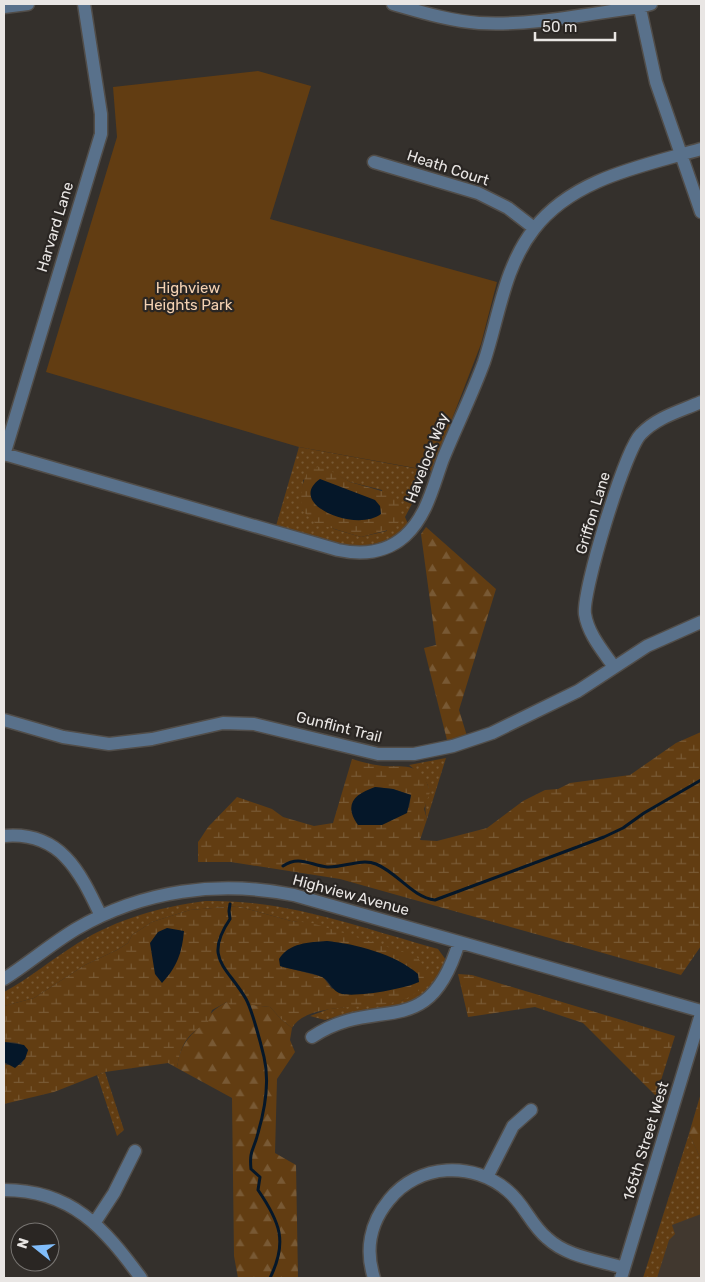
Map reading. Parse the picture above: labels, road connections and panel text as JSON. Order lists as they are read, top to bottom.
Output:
{
  "streets": {
    "street": [
      "Heath Court",
      "Harvard Lane",
      "Havelock Way",
      "Griffon Lane",
      "Gunflint Trail",
      "Highview Avenue",
      "165th Street West"
    ]
  },
  "crossings": [
    ["Heath Court", "Havelock Way"],
    ["Harvard Lane", "Havelock Way"],
    ["Griffon Lane", "Gunflint Trail"],
    ["Highview Avenue", "165th Street West"]
  ],
  "parks": ["Highview Heights Park"],
  "scale_bar": "50 m",
  "north": "left"
}
